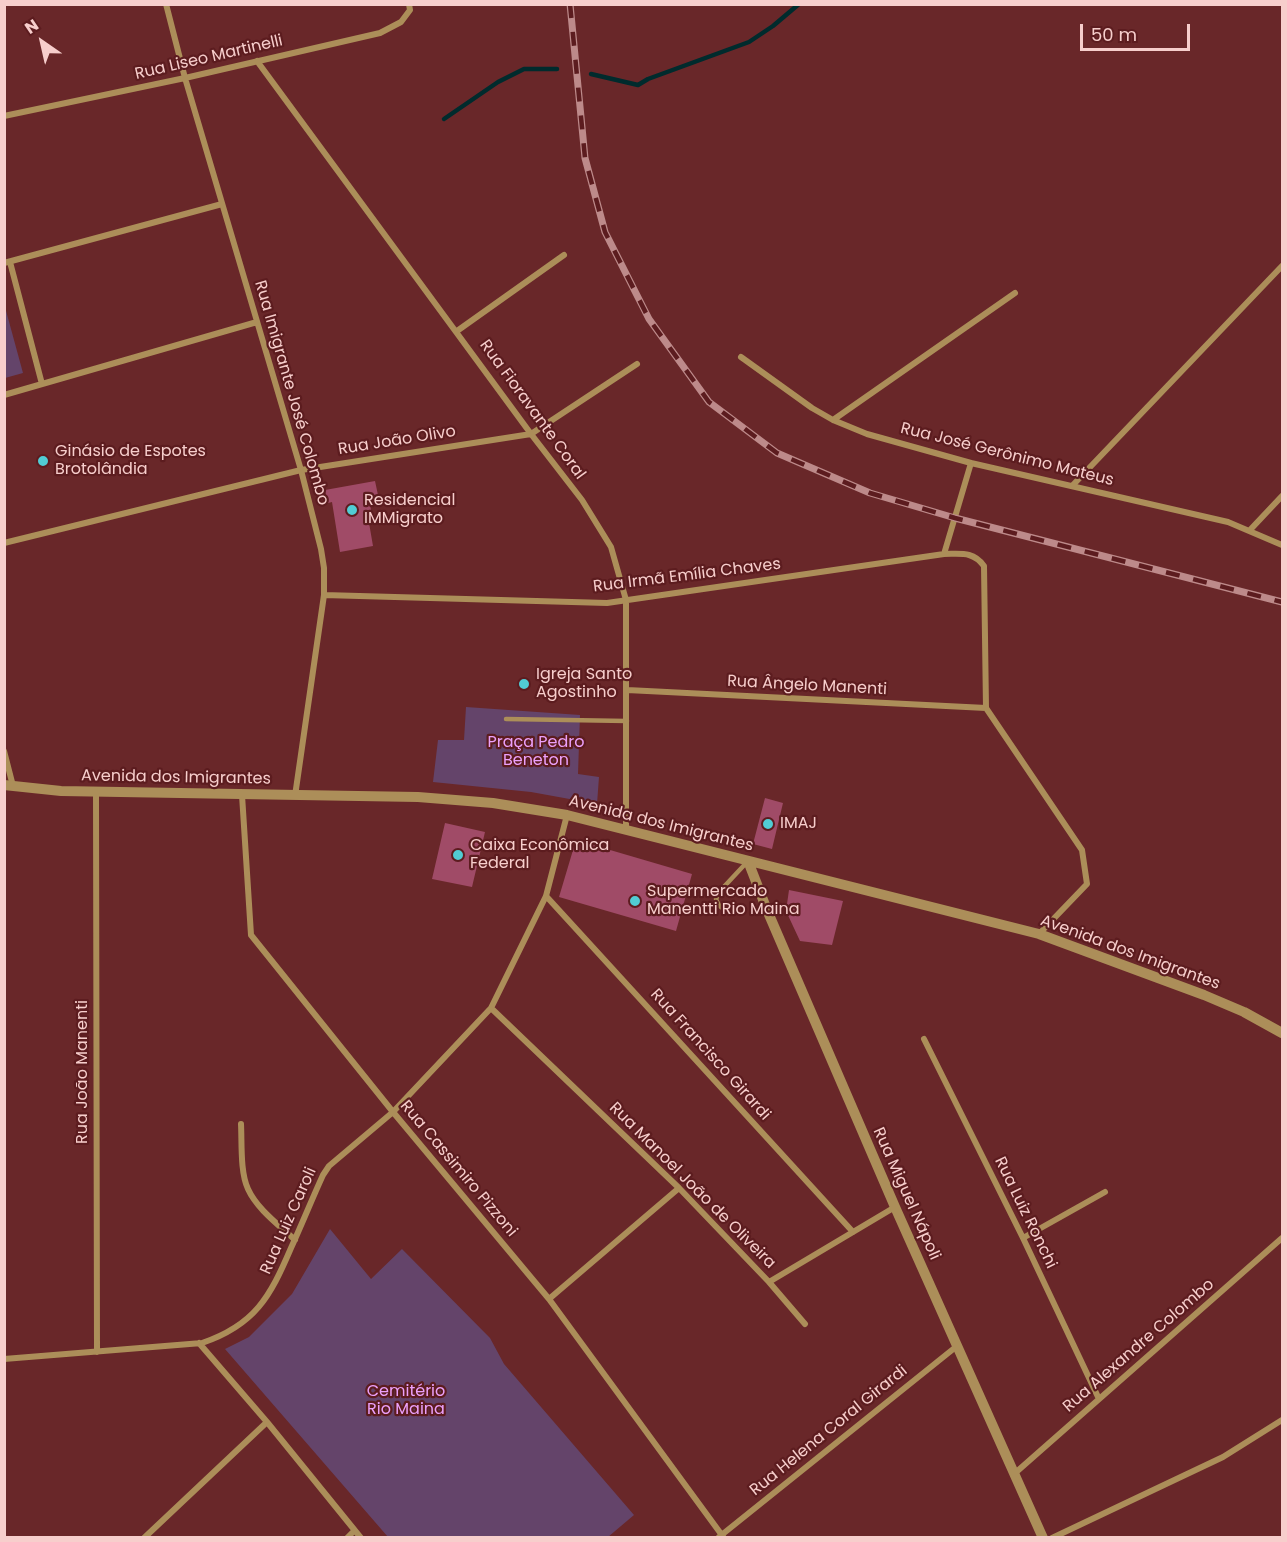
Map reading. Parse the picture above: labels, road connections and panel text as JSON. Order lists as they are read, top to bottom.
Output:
{
  "streets": {
    "street": [
      "Rua Liseo Martinelli",
      "Rua Imigrante José Colombo",
      "Rua Fioravante Coral",
      "Rua João Olivo",
      "Rua José Gerônimo Mateus",
      "Rua Irmã Emília Chaves",
      "Rua Ângelo Manenti",
      "Avenida dos Imigrantes",
      "Rua Francisco Girardi",
      "Rua João Manenti",
      "Rua Cassimiro Pizzoni",
      "Rua Manoel João de Oliveira",
      "Rua Miguel Nápoli",
      "Rua Luiz Ronchi",
      "Rua Luiz Caroli",
      "Rua Alexandre Colombo",
      "Rua Helena Coral Girardi"
    ]
  },
  "crossings": [
    ["Rua Liseo Martinelli", "Rua Imigrante José Colombo"],
    ["Rua Liseo Martinelli", "Rua Fioravante Coral"],
    ["Rua Imigrante José Colombo", "Rua João Olivo"],
    ["Rua Imigrante José Colombo", "Rua Irmã Emília Chaves"],
    ["Rua Imigrante José Colombo", "Avenida dos Imigrantes"],
    ["Rua Fioravante Coral", "Rua João Olivo"],
    ["Rua Fioravante Coral", "Rua Irmã Emília Chaves"],
    ["Rua Fioravante Coral", "Rua Ângelo Manenti"],
    ["Rua Fioravante Coral", "Avenida dos Imigrantes"],
    ["Rua Irmã Emília Chaves", "Rua Ângelo Manenti"],
    ["Avenida dos Imigrantes", "Rua João Manenti"],
    ["Avenida dos Imigrantes", "Rua Cassimiro Pizzoni"],
    ["Avenida dos Imigrantes", "Rua Miguel Nápoli"],
    ["Avenida dos Imigrantes", "Rua Luiz Caroli"],
    ["Rua Francisco Girardi", "Rua Manoel João de Oliveira"],
    ["Rua Francisco Girardi", "Rua Luiz Caroli"],
    ["Rua João Manenti", "Rua Luiz Caroli"],
    ["Rua Cassimiro Pizzoni", "Rua Luiz Caroli"],
    ["Rua Cassimiro Pizzoni", "Rua Helena Coral Girardi"],
    ["Rua Manoel João de Oliveira", "Rua Miguel Nápoli"],
    ["Rua Manoel João de Oliveira", "Rua Luiz Caroli"],
    ["Rua Miguel Nápoli", "Rua Alexandre Colombo"],
    ["Rua Miguel Nápoli", "Rua Helena Coral Girardi"],
    ["Rua Luiz Ronchi", "Rua Alexandre Colombo"]
  ],
  "parks": ["Praça Pedro Beneton", "Cemitério Rio Maina"],
  "places": [
    "Ginásio de Espotes Brotolândia",
    "Residencial IMMigrato",
    "Igreja Santo Agostinho",
    "IMAJ",
    "Caixa Econômica Federal",
    "Supermercado Manentti Rio Maina"
  ],
  "scale_bar": "50 m",
  "north": "top left"
}
